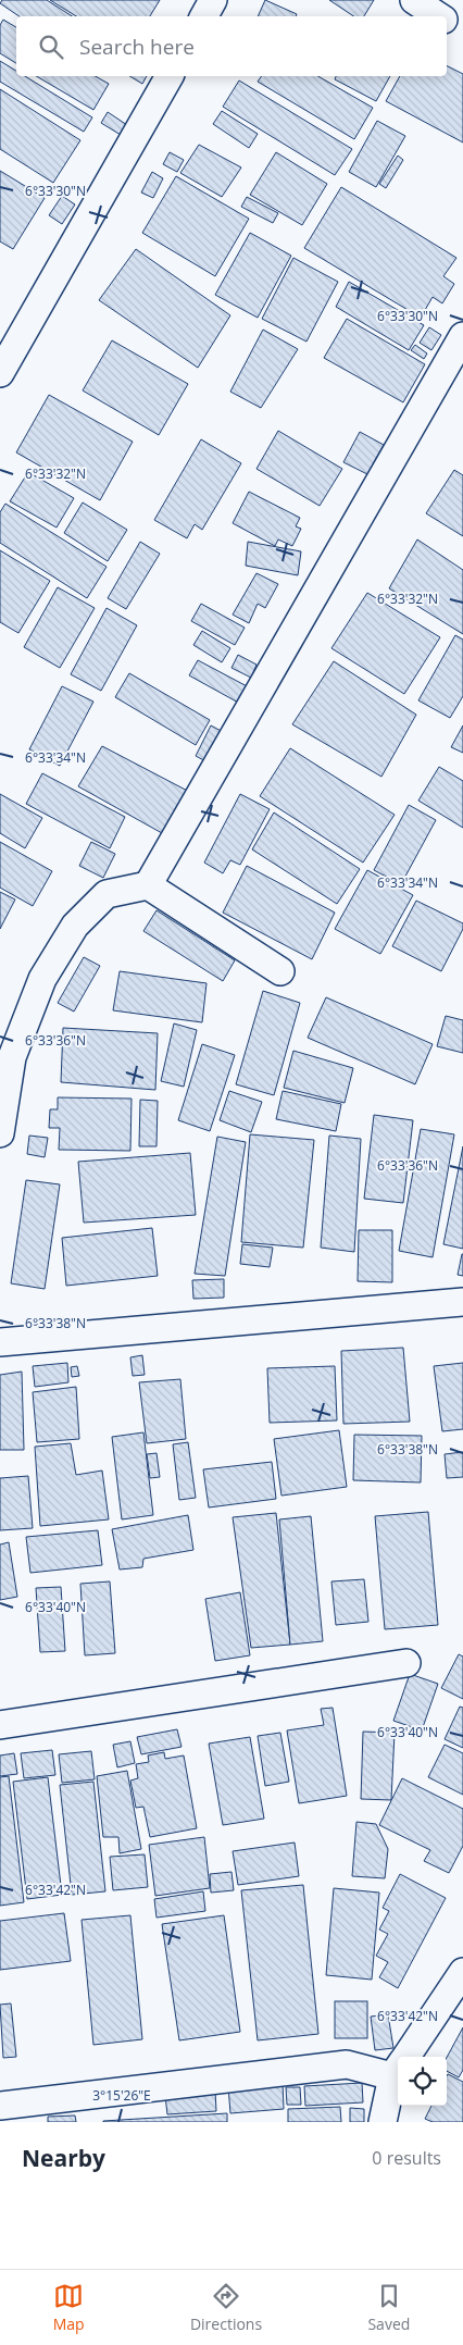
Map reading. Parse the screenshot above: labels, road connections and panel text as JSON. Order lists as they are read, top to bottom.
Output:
{
  "page": {
    "search": "Search here",
    "heading": ["Nearby", "0 results"],
    "nav": ["Map", "Directions", "Saved"]
  },
  "coordinates": [
    "6°33'30\"N",
    "6°33'32\"N",
    "6°33'34\"N",
    "6°33'36\"N",
    "6°33'38\"N",
    "6°33'40\"N",
    "6°33'42\"N",
    "3°15'26\"E"
  ]
}
